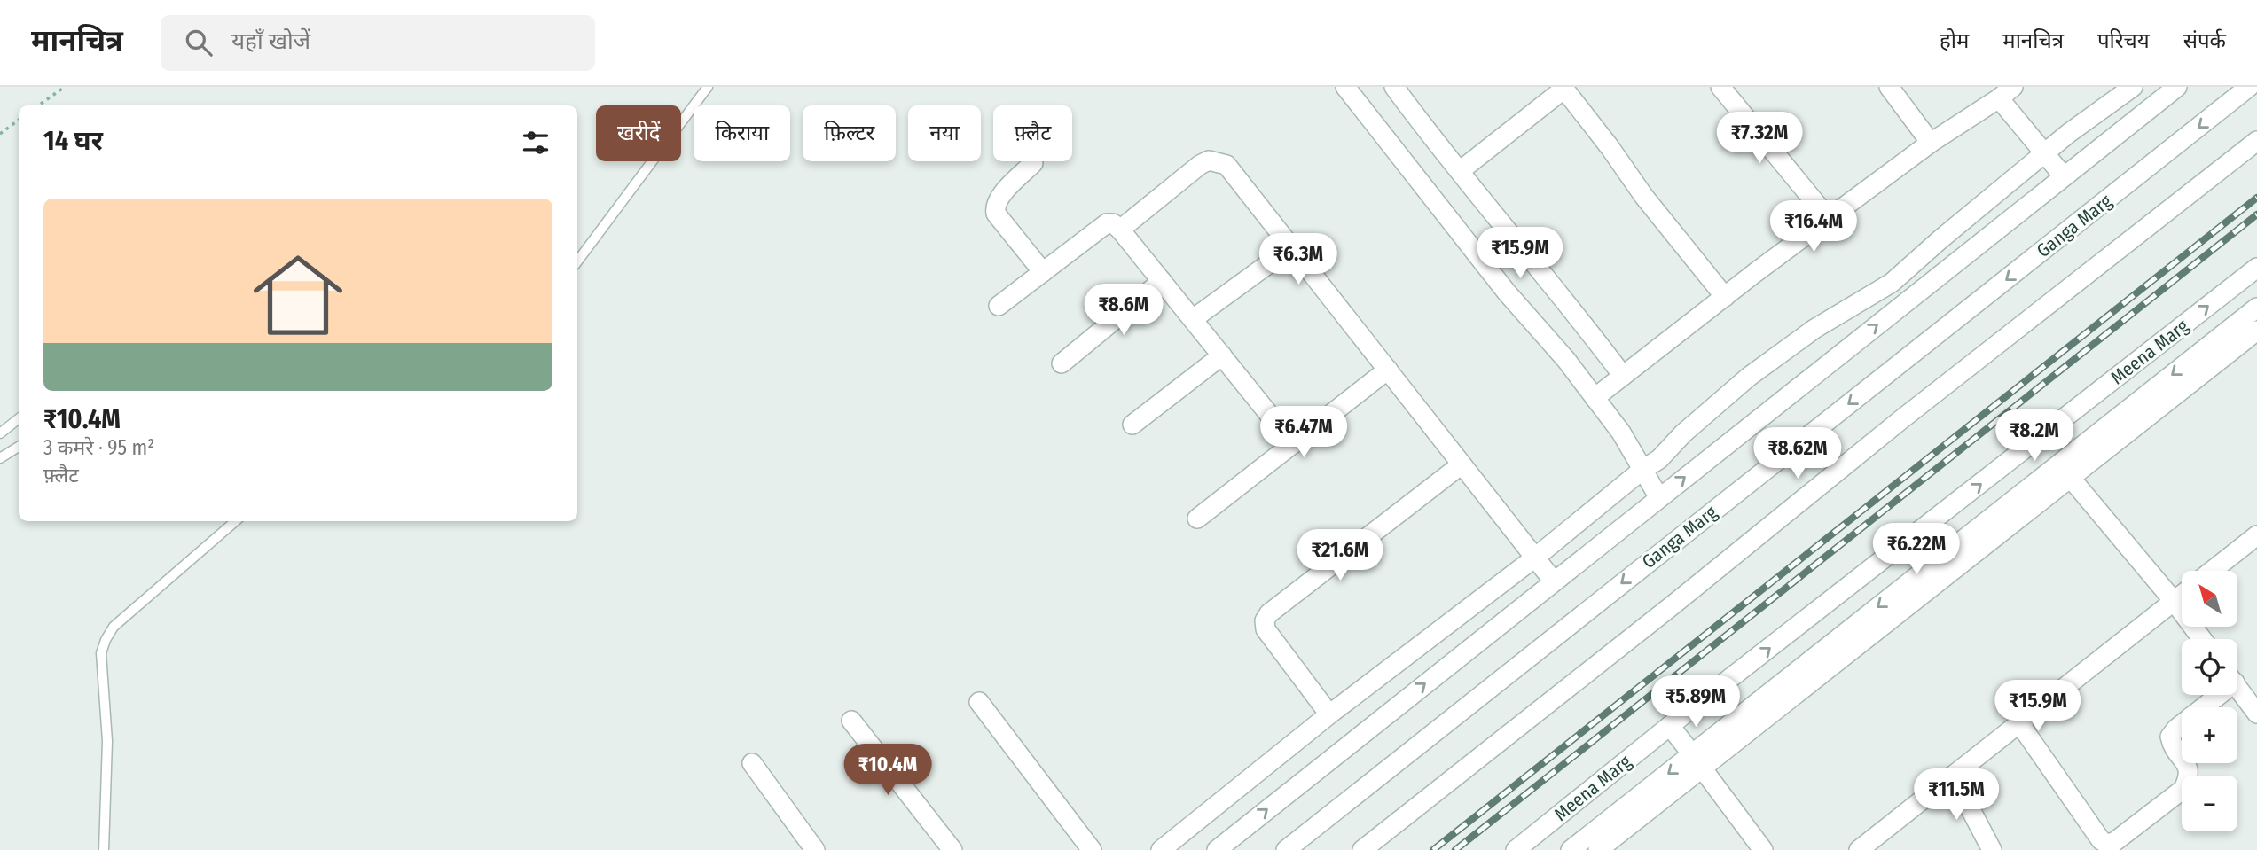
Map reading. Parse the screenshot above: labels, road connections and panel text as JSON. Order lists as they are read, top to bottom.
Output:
{
  "streets": {
    "street": ["Ganga Marg", "Meena Marg"]
  },
  "north": "top left",
  "page": {
    "header": "मानचित्र",
    "search": "यहाँ खोजें",
    "nav": [
      "होम",
      "मानचित्र",
      "परिचय",
      "संपर्क"
    ],
    "chip": [
      "खरीदें",
      "किराया",
      "फ़िल्टर",
      "नया",
      "फ़्लैट"
    ],
    "heading": "14 घर",
    "price": [
      "₹7.32M",
      "₹16.4M",
      "₹15.9M",
      "₹6.3M",
      "₹8.6M",
      "₹6.47M",
      "₹8.2M",
      "₹8.62M",
      "₹6.22M",
      "₹21.6M",
      "₹5.89M",
      "₹15.9M",
      "₹10.4M",
      "₹11.5M"
    ],
    "list": [
      {
        "name": "₹10.4M",
        "note": "3 कमरे · 95 m² · फ़्लैट"
      }
    ],
    "map_buttons": ["+", "−"]
  }
}
